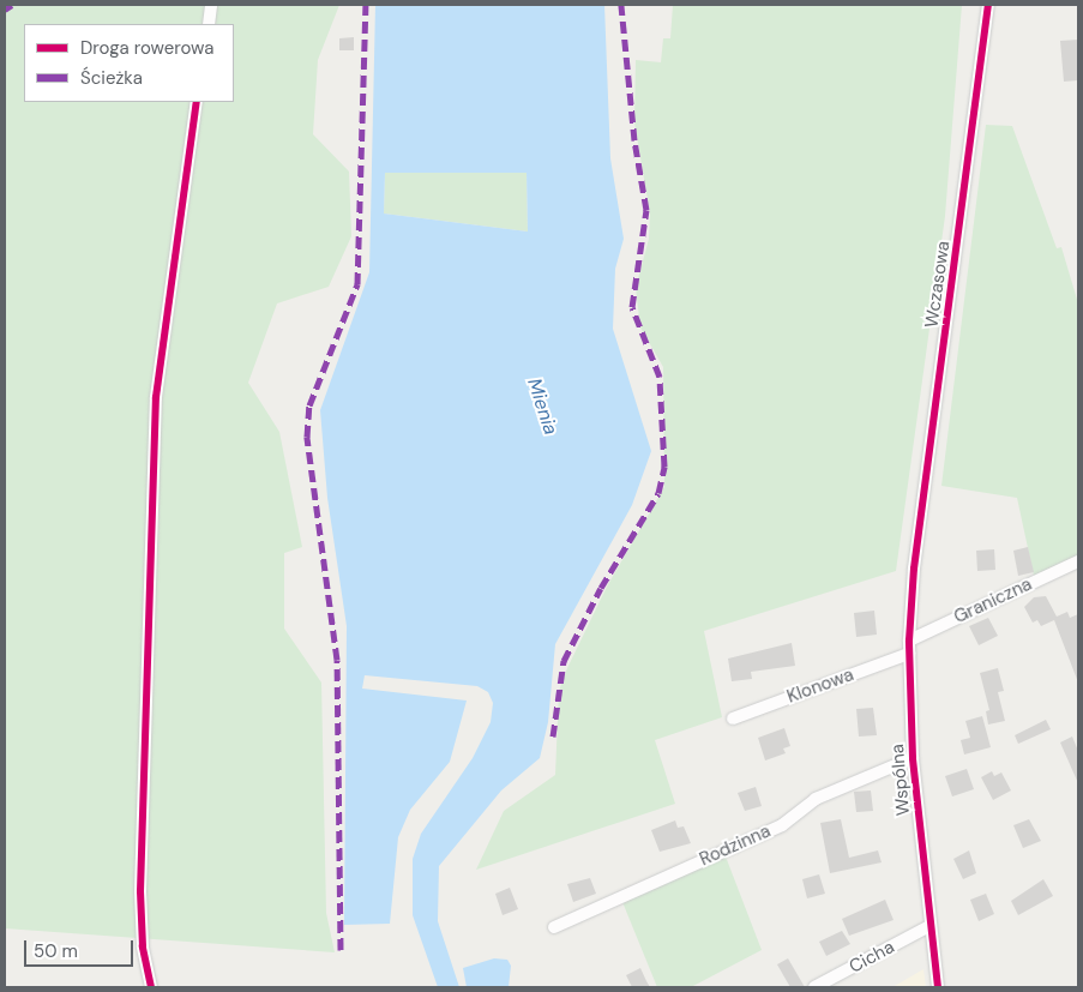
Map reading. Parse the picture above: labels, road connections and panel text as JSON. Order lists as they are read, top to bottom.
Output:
{
  "streets": {
    "street": [
      "Wczasowa",
      "Graniczna",
      "Klonowa",
      "Wspólna",
      "Rodzinna",
      "Cicha"
    ]
  },
  "crossings": [
    ["Wczasowa", "Wspólna"],
    ["Graniczna", "Wspólna"],
    ["Klonowa", "Wspólna"],
    ["Wspólna", "Rodzinna"],
    ["Wspólna", "Cicha"]
  ],
  "water": ["Mienia"],
  "legend": ["Droga rowerowa", "Ścieżka"],
  "scale_bar": "50 m"
}
